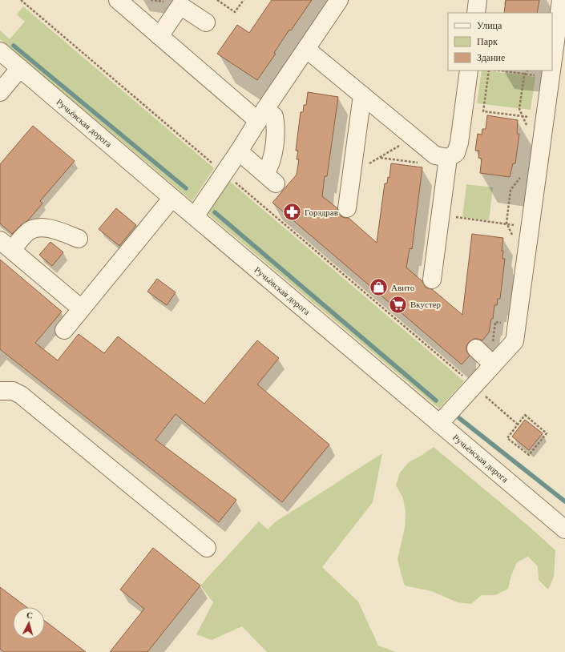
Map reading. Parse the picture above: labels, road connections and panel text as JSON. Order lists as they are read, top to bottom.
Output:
{
  "streets": {
    "street": ["Ручьёвская дорога"]
  },
  "places": {
    "pharmacy": ["Горздрав"],
    "shop": ["Авито"],
    "supermarket": ["Вкустер"]
  },
  "legend": ["Улица", "Парк", "Здание"],
  "north": "top"
}
